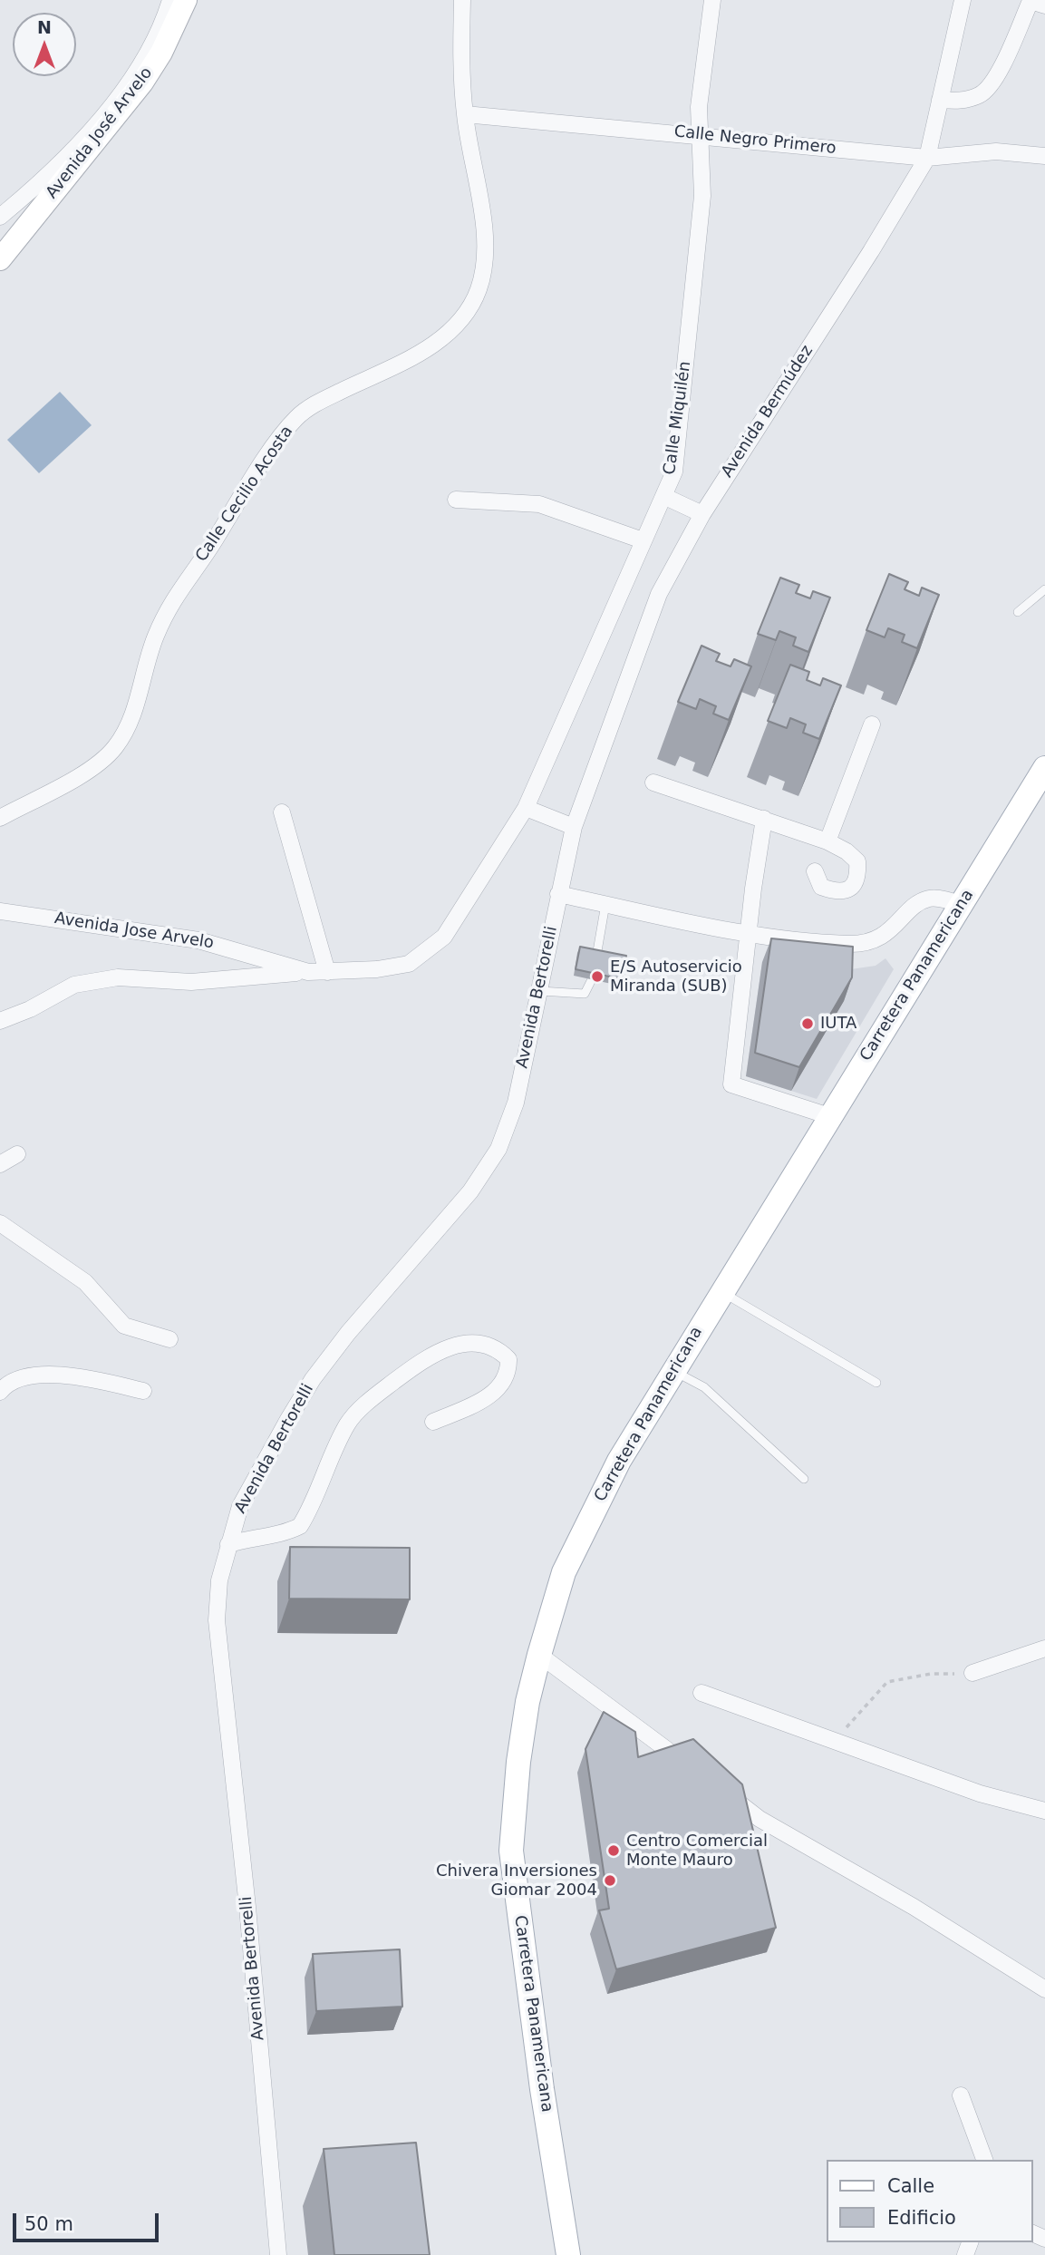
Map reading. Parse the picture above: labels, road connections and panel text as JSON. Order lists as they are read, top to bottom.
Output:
{
  "streets": {
    "main road": ["Carretera Panamericana"],
    "street": [
      "Avenida José Arvelo",
      "Calle Negro Primero",
      "Avenida Bermúdez",
      "Calle Miquilén",
      "Calle Cecilio Acosta",
      "Avenida Jose Arvelo",
      "Avenida Bertorelli"
    ]
  },
  "crossings": [
    ["Calle Negro Primero", "Avenida Bermúdez"],
    ["Calle Negro Primero", "Calle Miquilén"],
    ["Calle Negro Primero", "Calle Cecilio Acosta"],
    ["Avenida Bermúdez", "Avenida Bertorelli"],
    ["Calle Miquilén", "Avenida Jose Arvelo"]
  ],
  "places": [
    "E/S Autoservicio Miranda (SUB)",
    "IUTA",
    "Centro Comercial Monte Mauro",
    "Chivera Inversiones Giomar 2004"
  ],
  "legend": ["Calle", "Edificio"],
  "scale_bar": "50 m",
  "north": "top"
}
